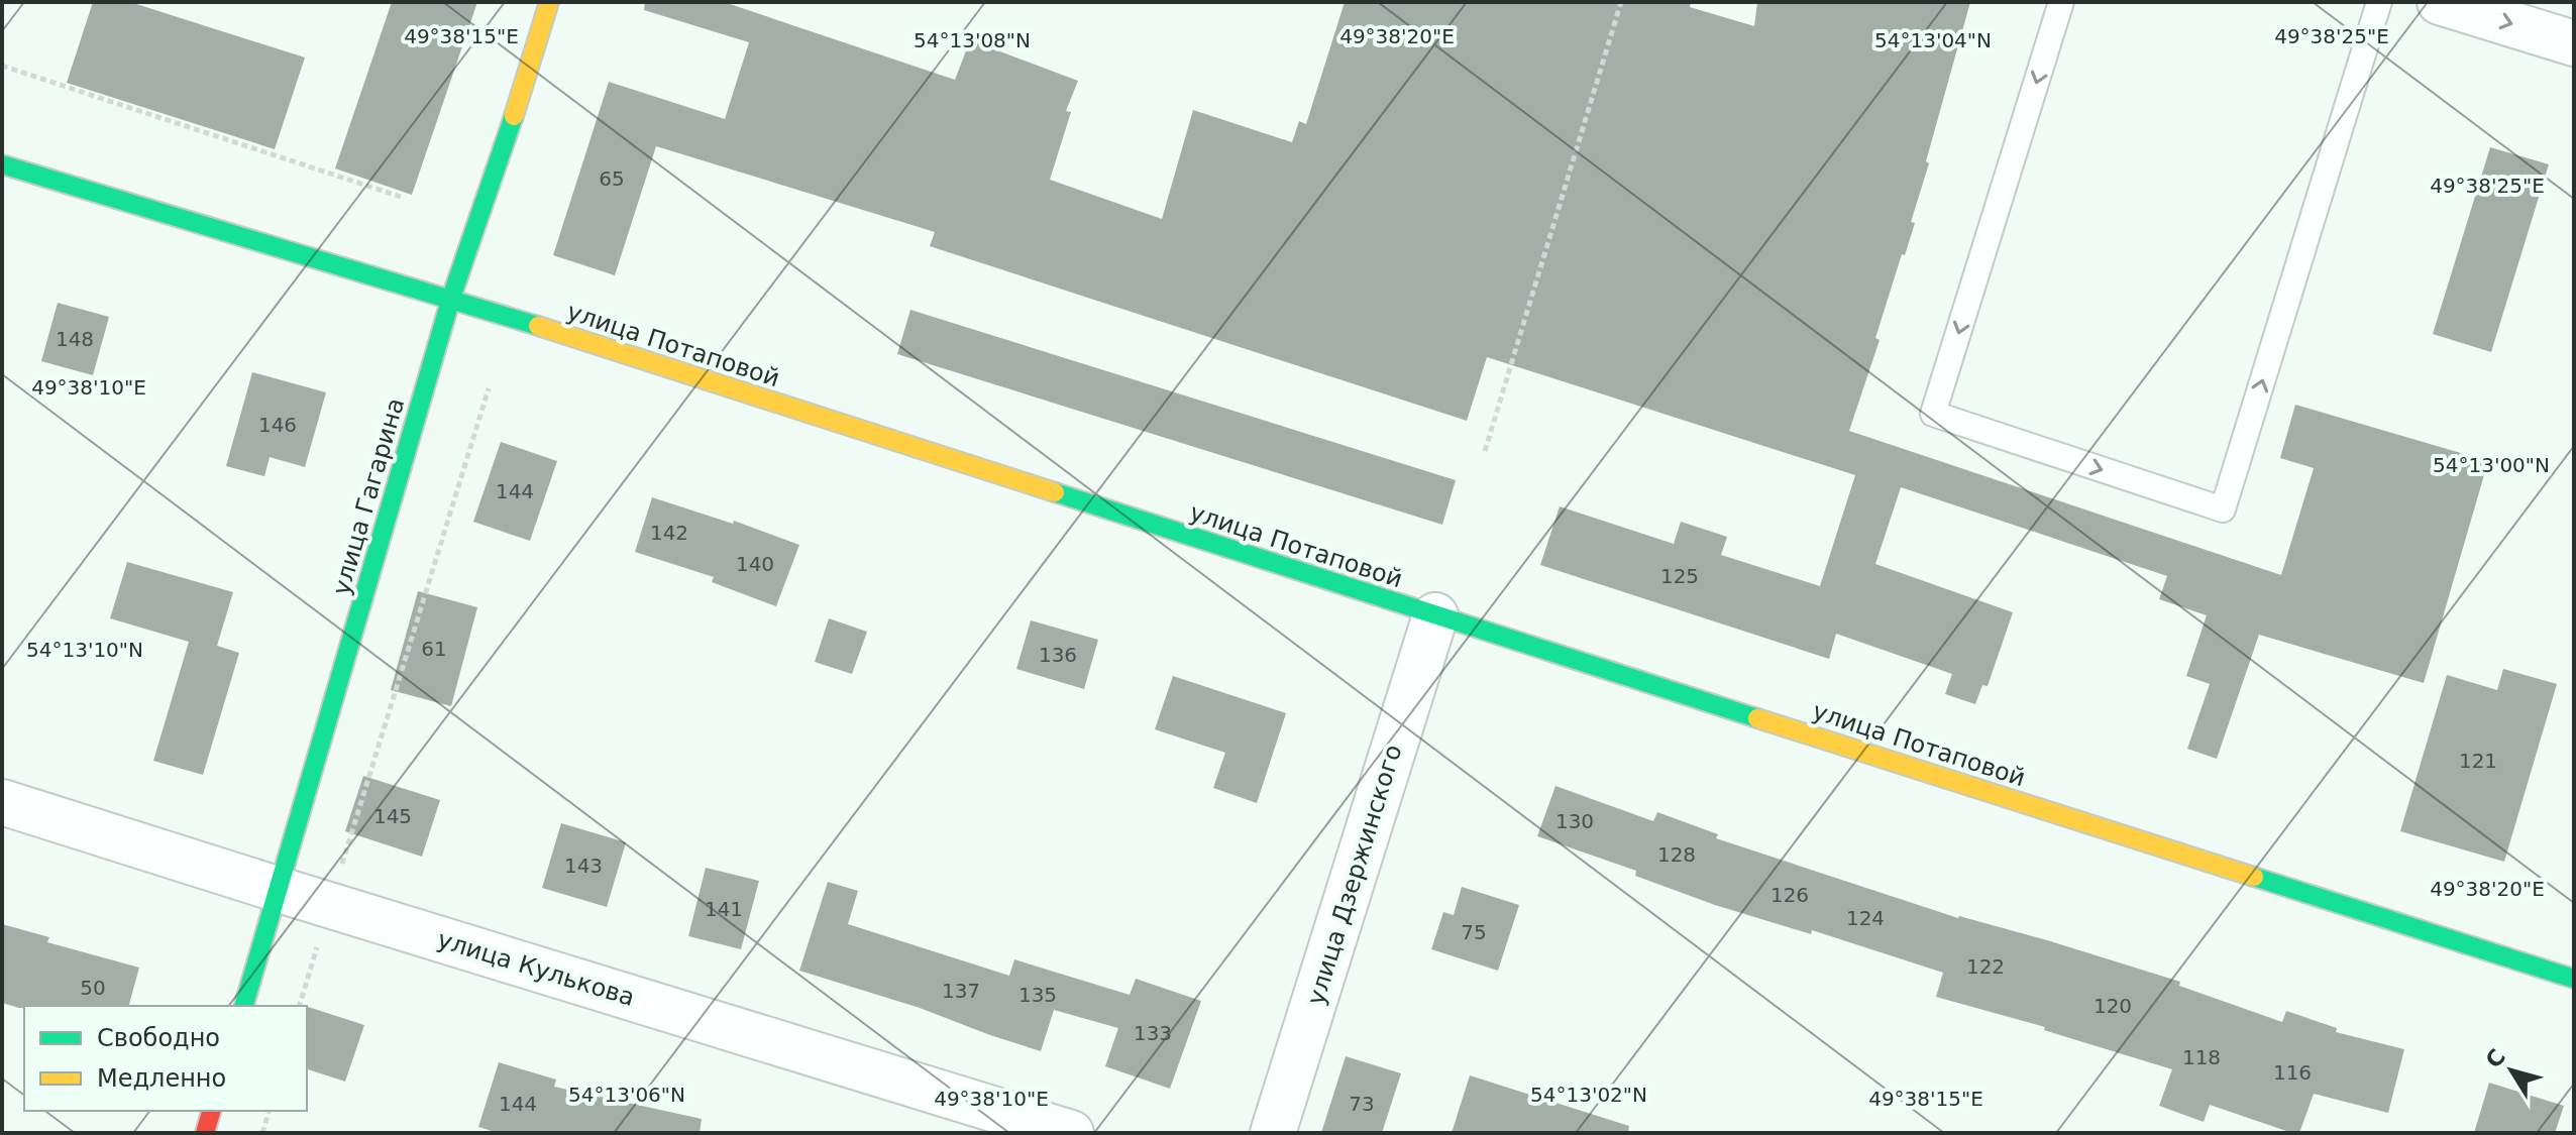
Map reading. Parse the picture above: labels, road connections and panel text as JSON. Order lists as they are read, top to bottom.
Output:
{
  "streets": {
    "main road": ["улица Потаповой", "улица Гагарина"],
    "street": ["улица Дзержинского", "улица Кулькова"]
  },
  "crossings": [
    ["улица Потаповой", "улица Гагарина"],
    ["улица Потаповой", "улица Дзержинского"],
    ["улица Гагарина", "улица Кулькова"]
  ],
  "house_numbers": [
    "65",
    "148",
    "146",
    "144",
    "142",
    "140",
    "125",
    "61",
    "136",
    "121",
    "145",
    "130",
    "128",
    "143",
    "126",
    "141",
    "124",
    "75",
    "122",
    "50",
    "137",
    "135",
    "120",
    "133",
    "118",
    "116",
    "144",
    "73"
  ],
  "legend": ["Свободно", "Медленно"],
  "north": "top left",
  "coordinates": [
    "49°38'15\"E",
    "49°38'20\"E",
    "49°38'25\"E",
    "54°13'08\"N",
    "54°13'04\"N",
    "49°38'10\"E",
    "54°13'00\"N",
    "54°13'10\"N",
    "54°13'06\"N",
    "54°13'02\"N"
  ]
}
